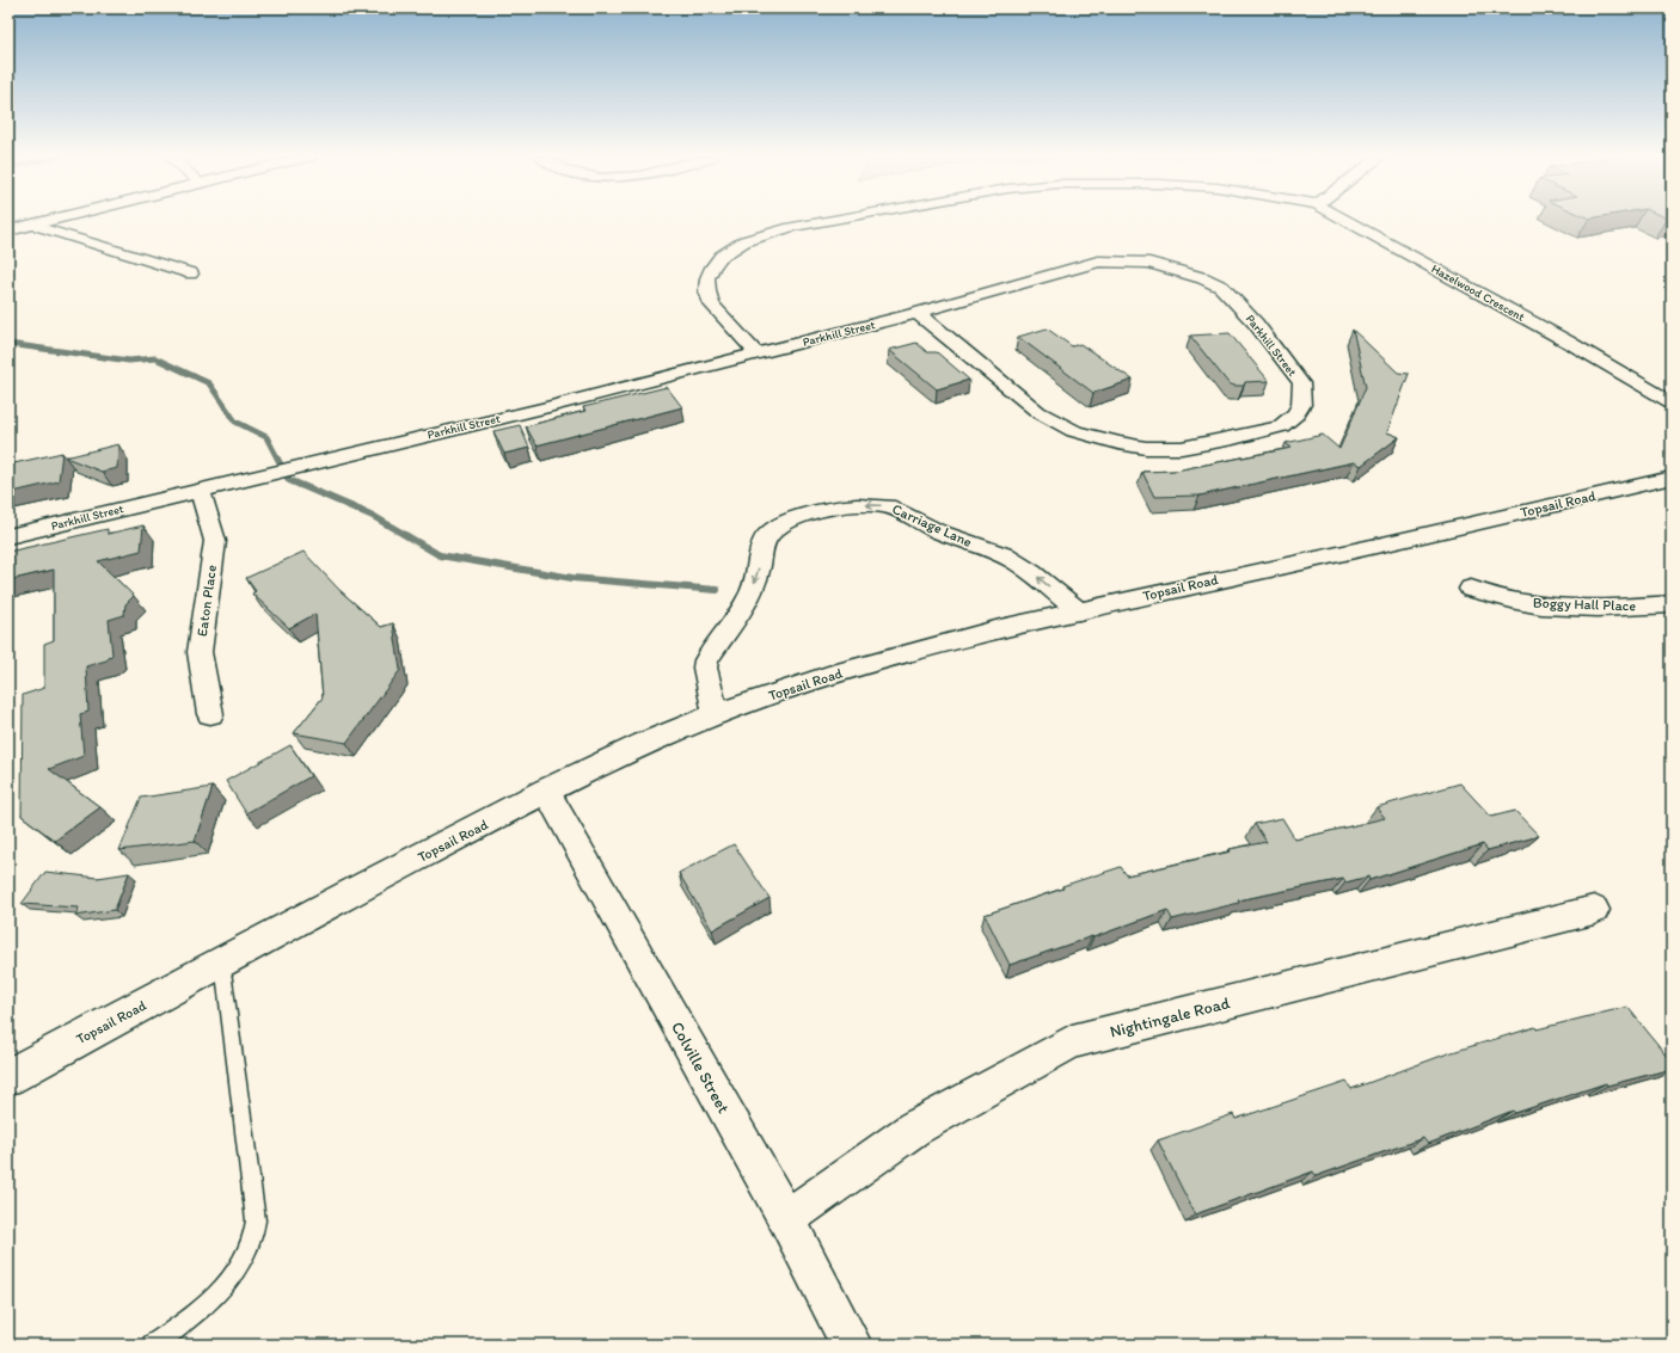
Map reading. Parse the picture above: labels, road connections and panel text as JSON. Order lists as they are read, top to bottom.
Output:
{
  "streets": {
    "main road": ["Topsail Road"],
    "street": [
      "Hazelwood Crescent",
      "Parkhill Street",
      "Carriage Lane",
      "Eaton Place",
      "Boggy Hall Place",
      "Nightingale Road",
      "Colville Street"
    ]
  },
  "crossings": [
    ["Hazelwood Crescent", "Parkhill Street"],
    ["Parkhill Street", "Eaton Place"],
    ["Topsail Road", "Carriage Lane"],
    ["Topsail Road", "Colville Street"],
    ["Nightingale Road", "Colville Street"]
  ]
}
